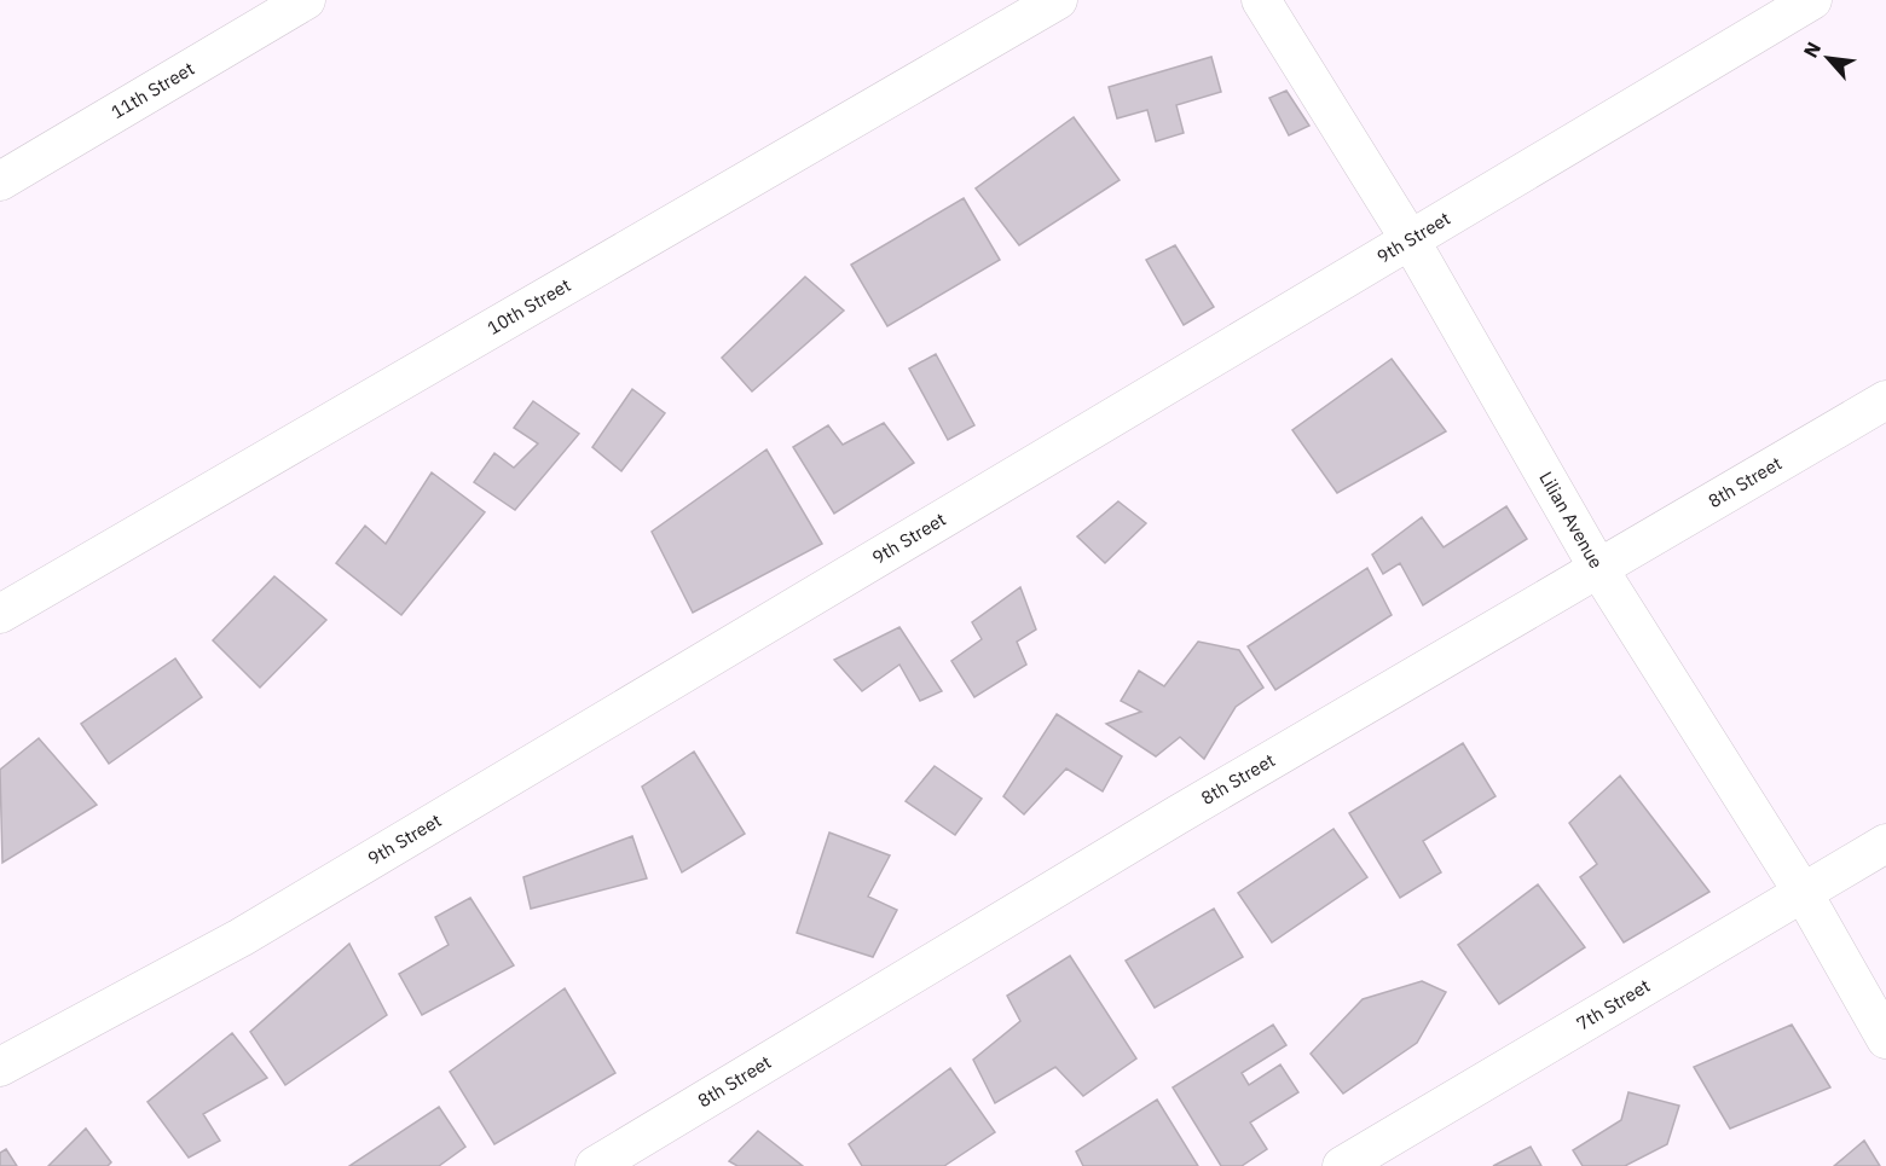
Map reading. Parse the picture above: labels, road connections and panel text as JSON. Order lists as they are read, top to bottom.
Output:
{
  "streets": {
    "street": [
      "11th Street",
      "9th Street",
      "10th Street",
      "8th Street",
      "Lilian Avenue",
      "7th Street"
    ]
  },
  "crossings": [
    ["9th Street", "Lilian Avenue"],
    ["8th Street", "Lilian Avenue"],
    ["Lilian Avenue", "7th Street"]
  ],
  "north": "top left"
}
